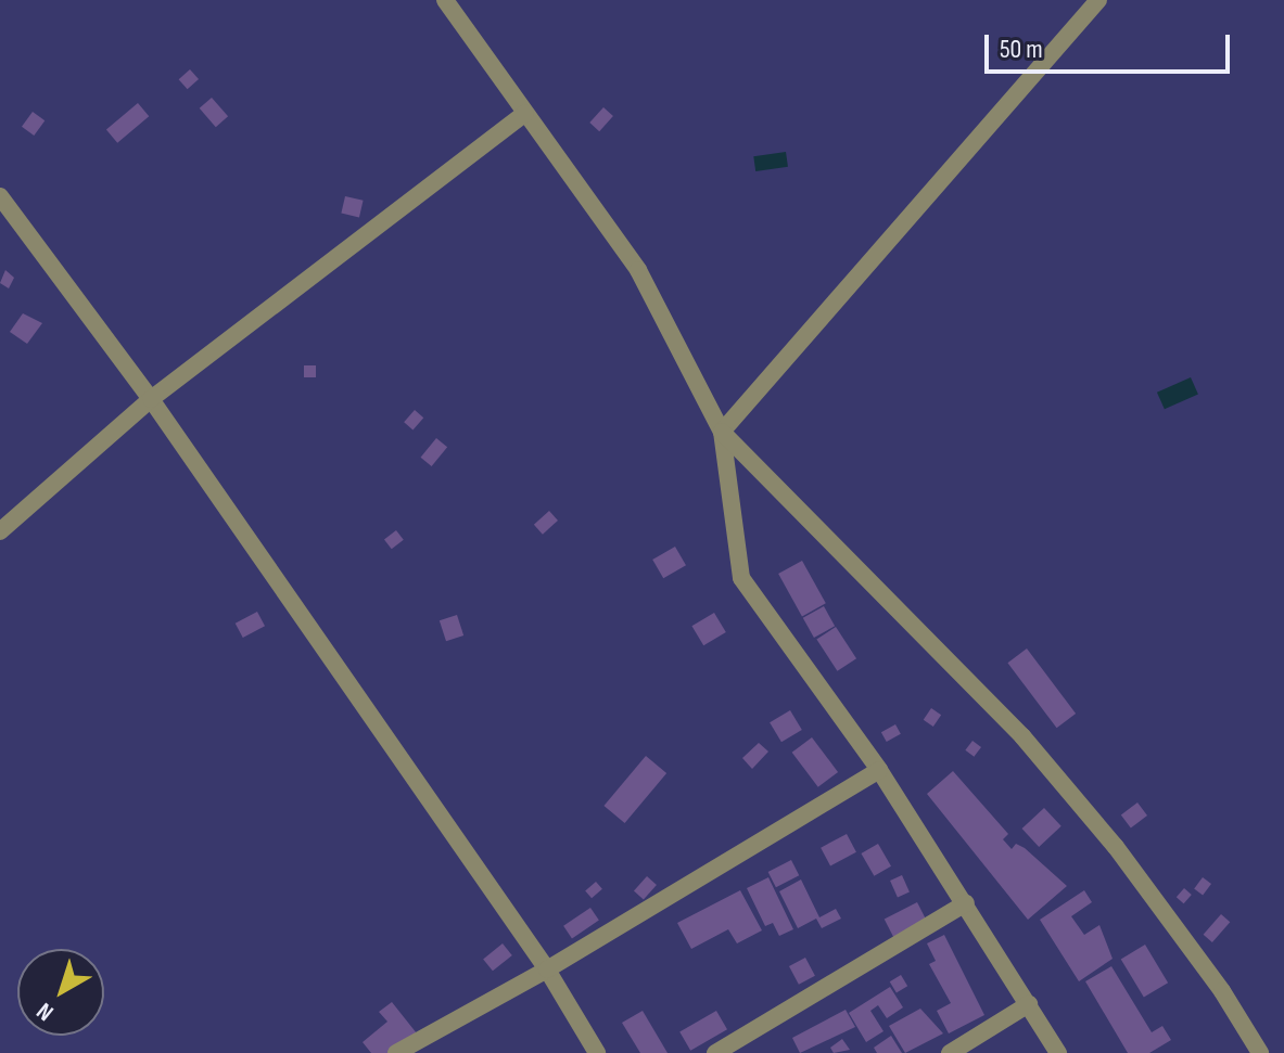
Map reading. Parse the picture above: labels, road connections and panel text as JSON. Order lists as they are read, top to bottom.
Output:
{
  "scale_bar": "50 m",
  "north": "bottom left"
}
